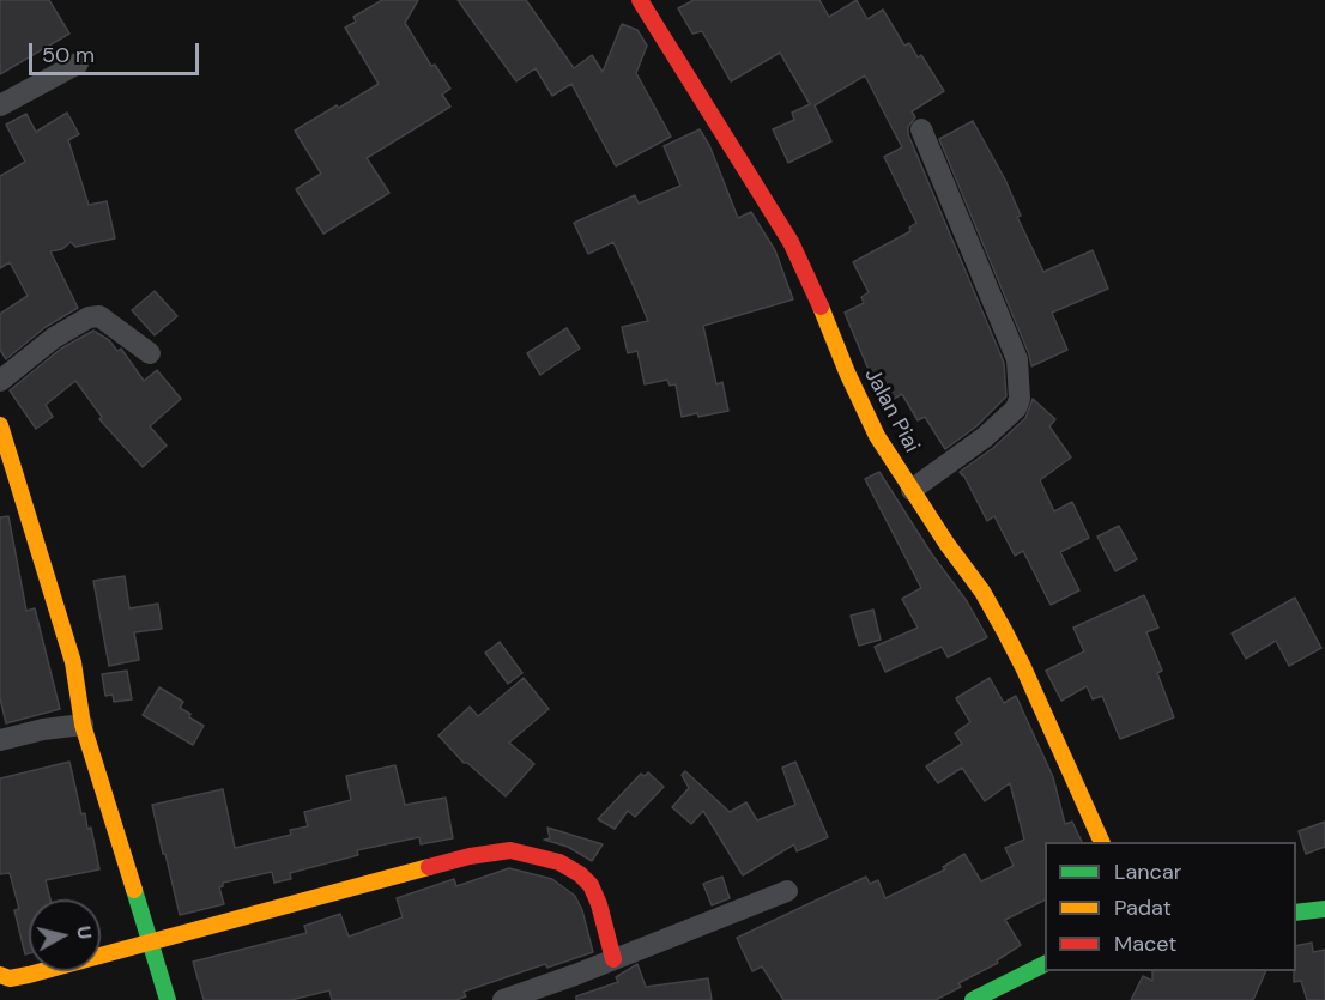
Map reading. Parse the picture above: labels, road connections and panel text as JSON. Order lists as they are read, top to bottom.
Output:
{
  "streets": {
    "street": ["Jalan Piai"]
  },
  "legend": ["Lancar", "Padat", "Macet"],
  "scale_bar": "50 m",
  "north": "right"
}
